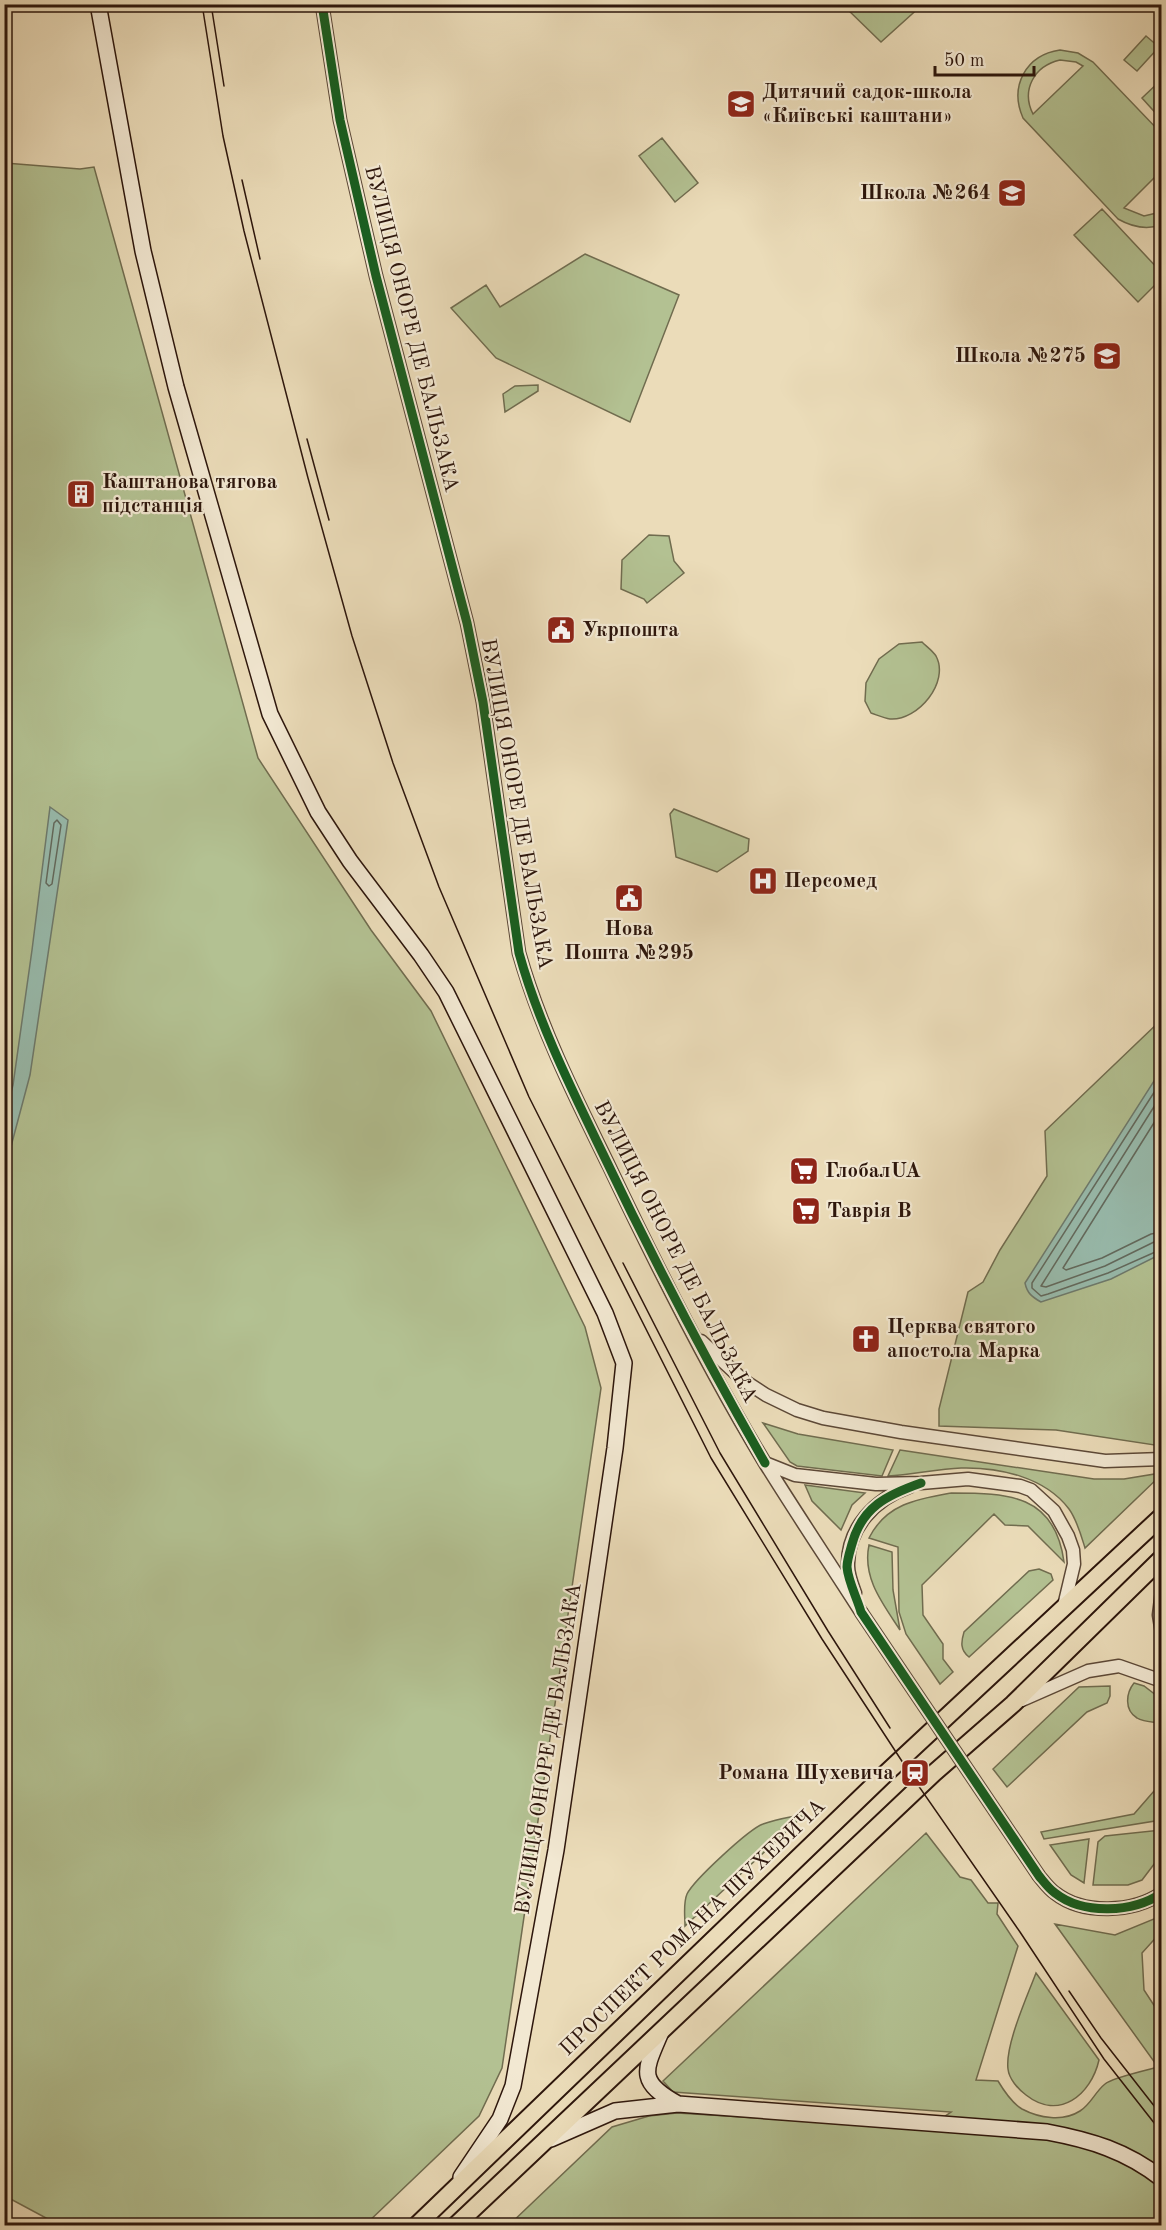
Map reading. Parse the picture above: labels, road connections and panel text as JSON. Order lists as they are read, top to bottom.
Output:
{
  "streets": {
    "main road": ["ВУЛИЦЯ ОНОРЕ ДЕ БАЛЬЗАКА", "ПРОСПЕКТ РОМАНА ШУХЕВИЧА"]
  },
  "crossings": [
    ["ВУЛИЦЯ ОНОРЕ ДЕ БАЛЬЗАКА", "ПРОСПЕКТ РОМАНА ШУХЕВИЧА"]
  ],
  "places": {
    "school or university": ["Дитячий садок-школа «Київські каштани»", "Школа №264", "Школа №275"],
    "building": ["Каштанова тягова пiдстанцiя"],
    "public building": ["Укрпошта", "Нова Пошта №295"],
    "hospital": ["Персомед"],
    "supermarket": ["ГлобалUA", "Таврія В"],
    "church": ["Церква святого апостола Марка"],
    "station": ["Романа Шухевича"]
  },
  "scale_bar": "50 m"
}
